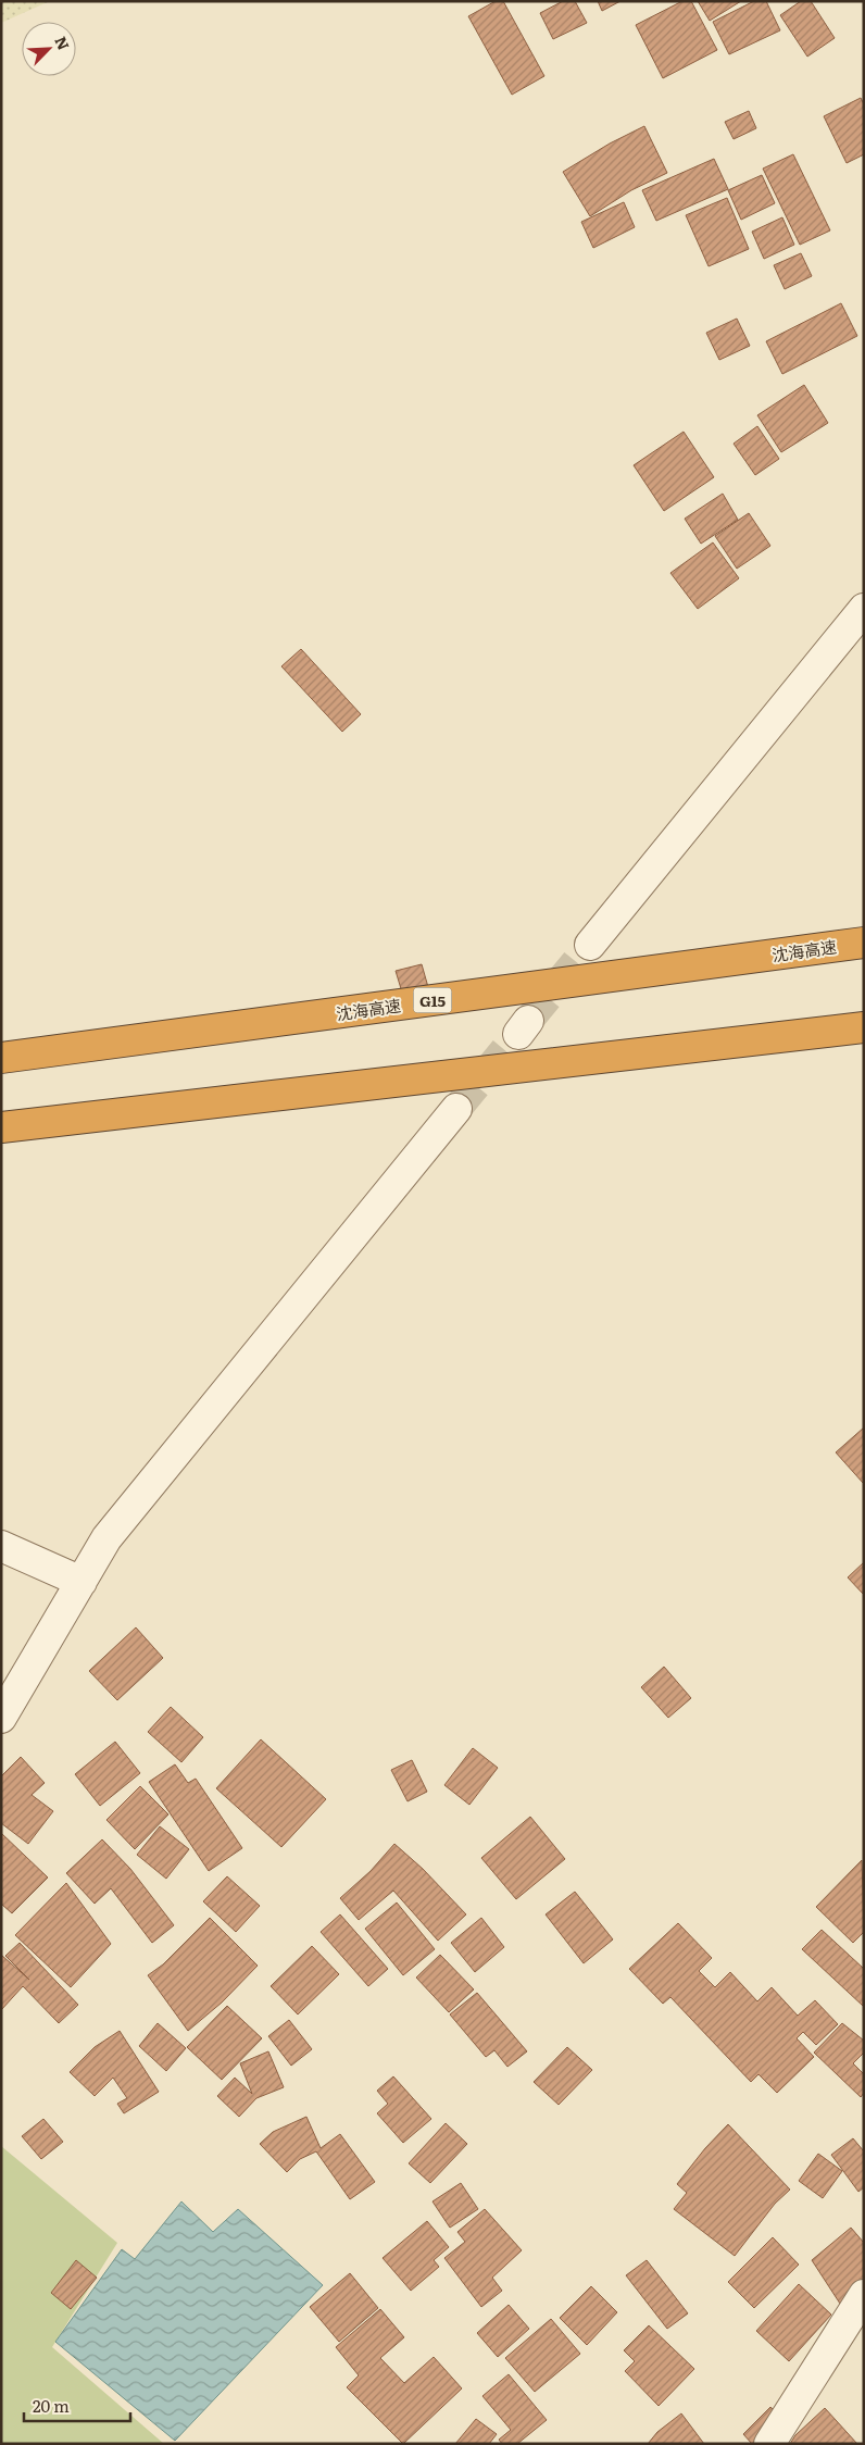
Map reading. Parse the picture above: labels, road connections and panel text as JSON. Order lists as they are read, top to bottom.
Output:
{
  "streets": {
    "highway": ["沈海高速", "G15"]
  },
  "scale_bar": "20 m",
  "north": "top right"
}
